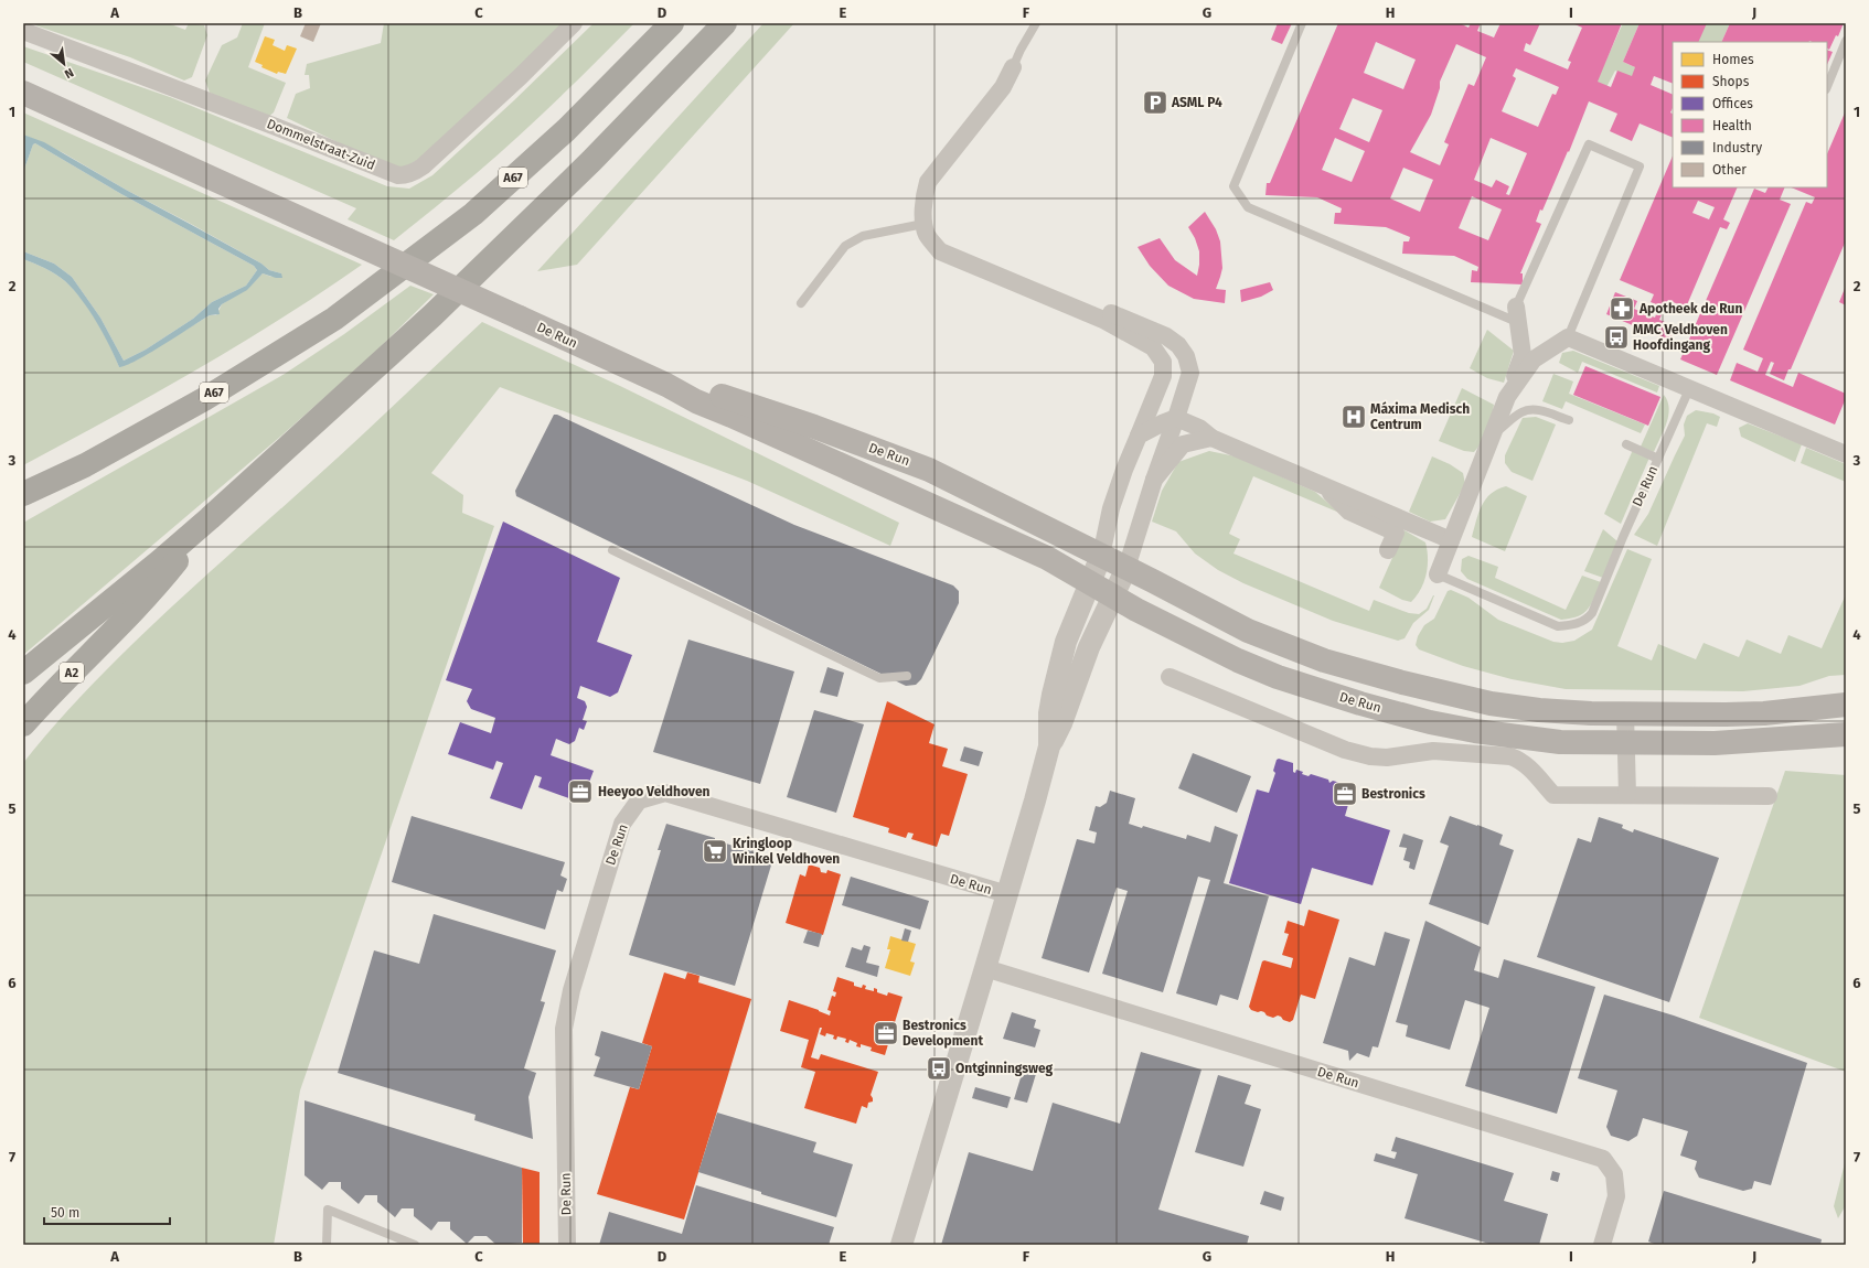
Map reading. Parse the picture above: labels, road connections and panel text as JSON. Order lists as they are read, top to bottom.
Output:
{
  "streets": {
    "highway": ["A67", "A2"],
    "main road": ["De Run"],
    "street": ["Dommelstraat-Zuid"]
  },
  "places": {
    "parking": ["ASML P4"],
    "pharmacy": ["Apotheek de Run"],
    "bus stop": ["MMC Veldhoven Hoofdingang", "Ontginningsweg"],
    "hospital": ["Máxima Medisch Centrum"],
    "office": ["Heeyoo Veldhoven", "Bestronics", "Bestronics Development"],
    "supermarket": ["Kringloop Winkel Veldhoven"]
  },
  "legend": [
    "Homes",
    "Shops",
    "Offices",
    "Health",
    "Industry",
    "Other"
  ],
  "scale_bar": "50 m",
  "north": "bottom right",
  "grid": {
    "columns": [
      "A",
      "B",
      "C",
      "D",
      "E",
      "F",
      "G",
      "H",
      "I",
      "J"
    ],
    "rows": [
      "1",
      "2",
      "3",
      "4",
      "5",
      "6",
      "7"
    ]
  }
}
